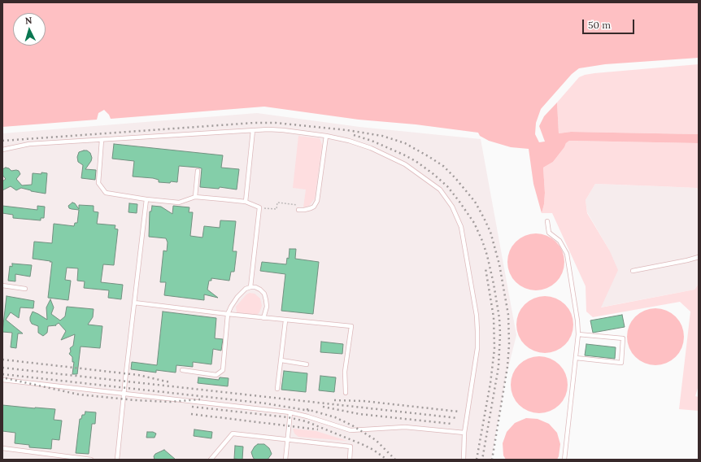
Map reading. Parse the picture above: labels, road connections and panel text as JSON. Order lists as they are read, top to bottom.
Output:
{
  "scale_bar": "50 m",
  "north": "top"
}
